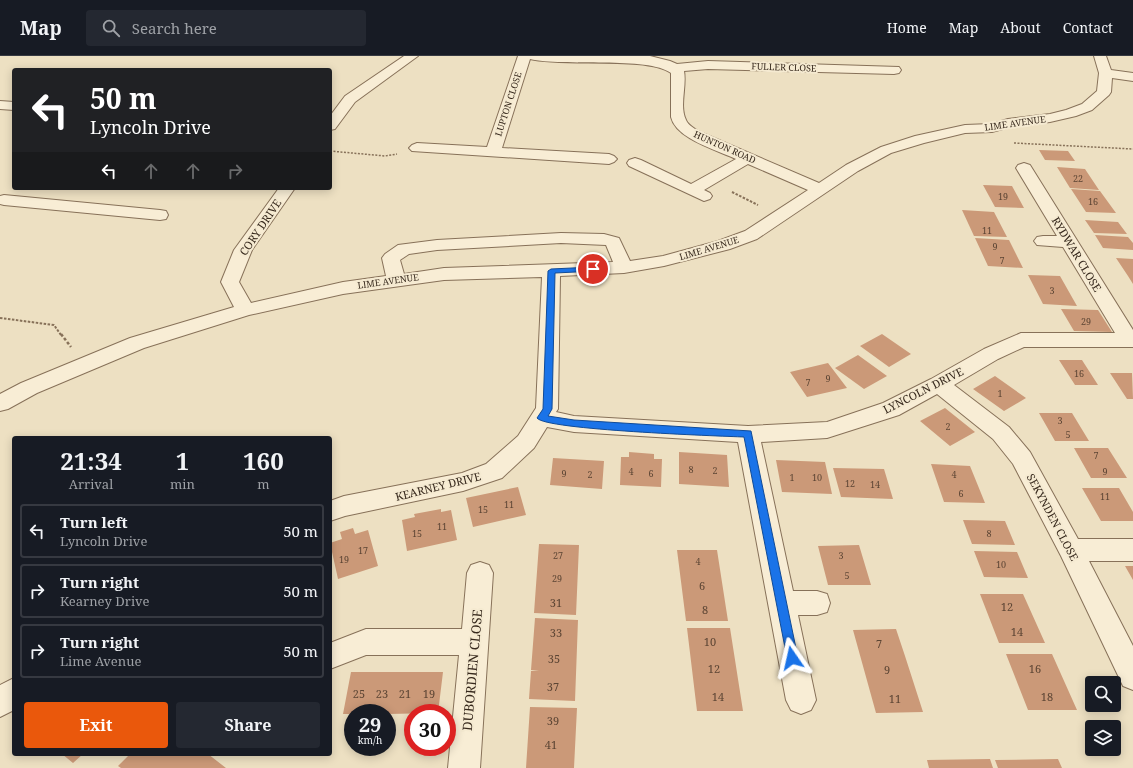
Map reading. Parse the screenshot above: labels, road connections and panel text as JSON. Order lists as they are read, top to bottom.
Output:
{
  "streets": {
    "street": [
      "FULLER CLOSE",
      "LUPTON CLOSE",
      "LIME AVENUE",
      "HUNTON ROAD",
      "CORY DRIVE",
      "RYDWAR CLOSE",
      "LYNCOLN DRIVE",
      "KEARNEY DRIVE",
      "SEKYNDEN CLOSE",
      "DUBORDIEN CLOSE"
    ]
  },
  "crossings": [
    ["FULLER CLOSE", "HUNTON ROAD"],
    ["LIME AVENUE", "HUNTON ROAD"],
    ["LIME AVENUE", "CORY DRIVE"],
    ["LIME AVENUE", "KEARNEY DRIVE"],
    ["RYDWAR CLOSE", "LYNCOLN DRIVE"],
    ["LYNCOLN DRIVE", "KEARNEY DRIVE"],
    ["LYNCOLN DRIVE", "SEKYNDEN CLOSE"]
  ],
  "house_numbers": [
    "22",
    "19",
    "16",
    "11",
    "9",
    "7",
    "3",
    "29",
    "16",
    "9",
    "7",
    "1",
    "3",
    "2",
    "5",
    "7",
    "8",
    "2",
    "4",
    "9",
    "9",
    "6",
    "2",
    "4",
    "1",
    "10",
    "12",
    "14",
    "6",
    "11",
    "11",
    "15",
    "11",
    "15",
    "8",
    "17",
    "27",
    "3",
    "19",
    "4",
    "10",
    "5",
    "29",
    "6",
    "31",
    "12",
    "8",
    "14",
    "33",
    "10",
    "7",
    "35",
    "12",
    "16",
    "9",
    "37",
    "25",
    "23",
    "21",
    "19",
    "14",
    "18",
    "11",
    "39",
    "41"
  ],
  "page": {
    "header": "Map",
    "search": "Search here",
    "nav": [
      "Home",
      "Map",
      "About",
      "Contact"
    ],
    "turn": ["50 m", "Lyncoln Drive"],
    "eta": [
      "21:34",
      "Arrival",
      "1",
      "min",
      "160",
      "m"
    ],
    "list": [
      {
        "name": "Turn left",
        "note": "Lyncoln Drive",
        "value": "50 m"
      },
      {
        "name": "Turn right",
        "note": "Kearney Drive",
        "value": "50 m"
      },
      {
        "name": "Turn right",
        "note": "Lime Avenue",
        "value": "50 m"
      }
    ],
    "buttons": ["Exit", "Share"],
    "speed": "29 km/h",
    "limit": "30"
  }
}
